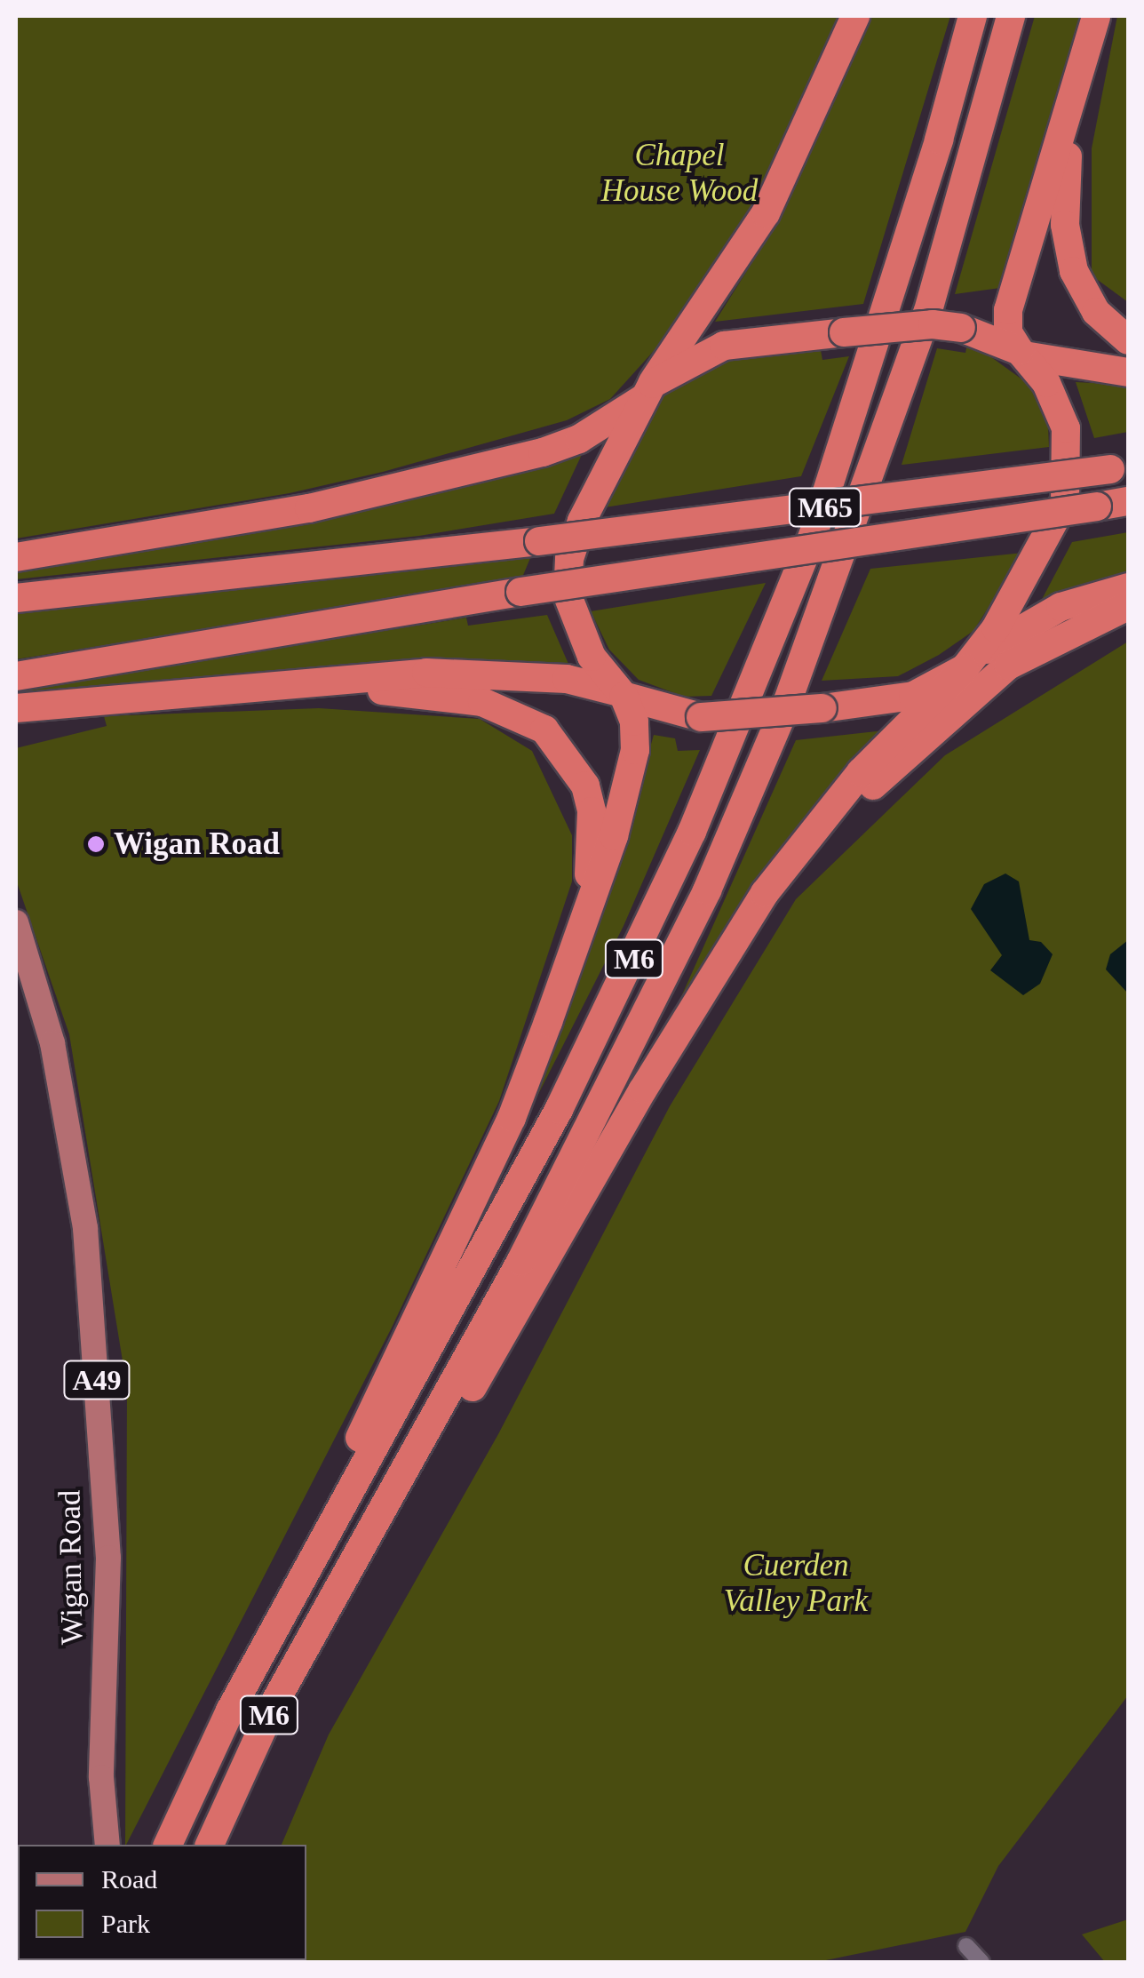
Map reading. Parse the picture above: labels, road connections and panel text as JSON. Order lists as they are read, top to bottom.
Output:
{
  "streets": {
    "highway": ["M65", "M6"],
    "main road": ["A49", "Wigan Road"]
  },
  "parks": ["Chapel House Wood", "Cuerden Valley Park"],
  "places": ["Wigan Road"],
  "legend": ["Road", "Park"]
}
